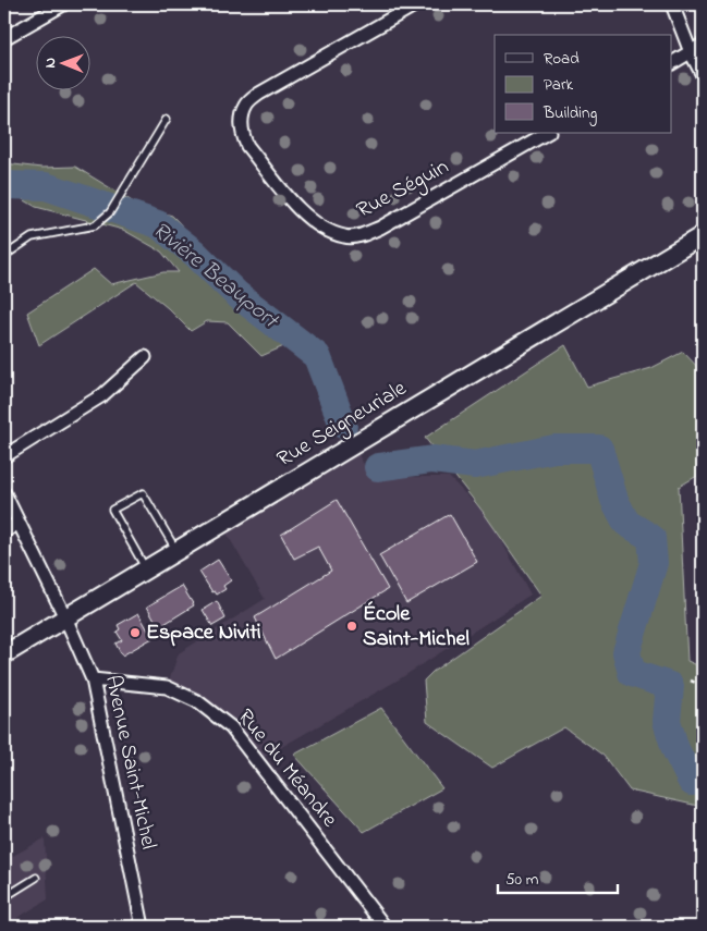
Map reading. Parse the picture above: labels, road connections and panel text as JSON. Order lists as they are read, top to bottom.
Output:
{
  "streets": {
    "street": [
      "Rue Séguin",
      "Rue Seigneuriale",
      "Avenue Saint-Michel",
      "Rue du Méandre"
    ]
  },
  "crossings": [
    ["Rue Seigneuriale", "Avenue Saint-Michel"],
    ["Avenue Saint-Michel", "Rue du Méandre"]
  ],
  "water": ["Rivière Beauport"],
  "places": ["École Saint-Michel", "Espace Niviti"],
  "legend": ["Road", "Park", "Building"],
  "scale_bar": "50 m",
  "north": "left"
}
